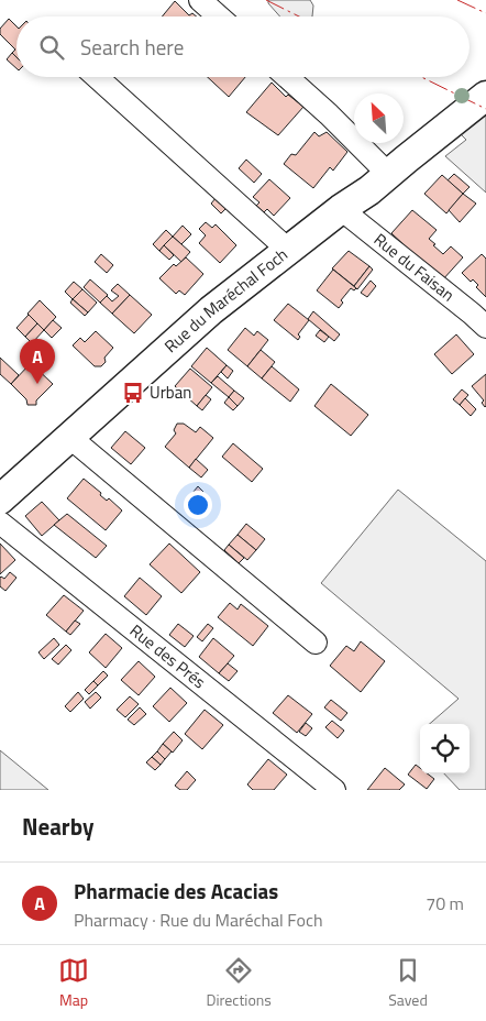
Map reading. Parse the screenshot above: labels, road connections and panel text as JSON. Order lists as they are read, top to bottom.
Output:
{
  "streets": {
    "main road": ["Rue du Maréchal Foch"],
    "street": ["Rue du Faisan", "Rue des Prés"]
  },
  "crossings": [
    ["Rue du Faisan", "Rue du Maréchal Foch"]
  ],
  "places": {
    "bus stop": ["Urban"]
  },
  "north": "top left",
  "page": {
    "search": "Search here",
    "pins": "A",
    "heading": "Nearby",
    "list": [
      {
        "mark": "A",
        "name": "Pharmacie des Acacias",
        "note": "Pharmacy · Rue du Maréchal Foch",
        "value": "70 m"
      }
    ],
    "nav": ["Map", "Directions", "Saved"]
  }
}
